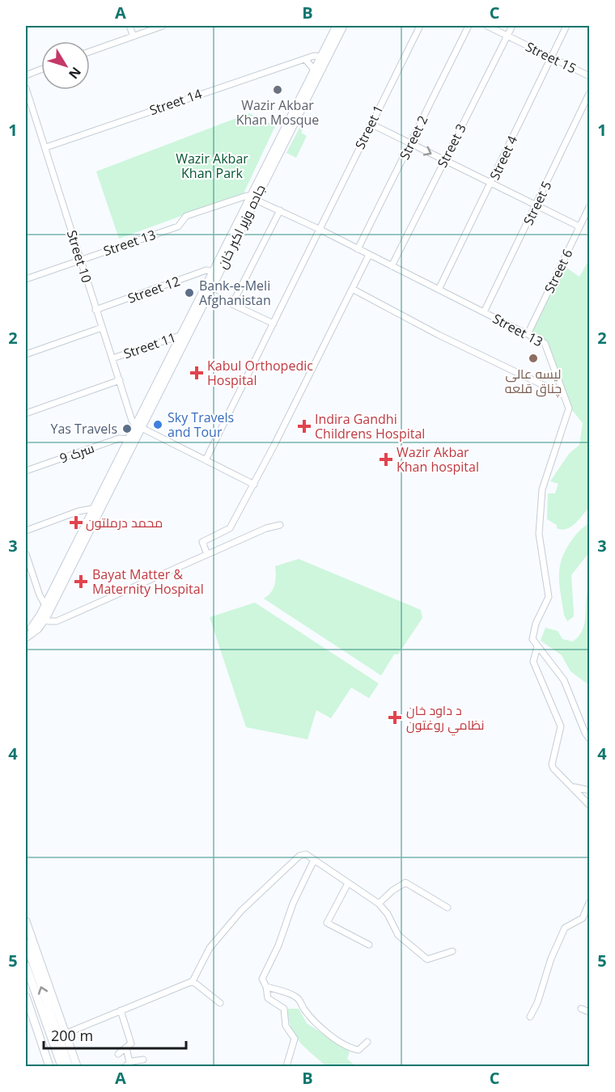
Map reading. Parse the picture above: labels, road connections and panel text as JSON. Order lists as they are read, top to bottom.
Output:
{
  "streets": {
    "main road": ["جاده وزیر اکبر خان"],
    "street": [
      "Street 15",
      "Street 14",
      "Street 1",
      "Street 2",
      "Street 3",
      "Street 4",
      "Street 5",
      "Street 13",
      "Street 10",
      "Street 6",
      "Street 12",
      "Street 11",
      "سرک 9"
    ]
  },
  "crossings": [
    ["Street 15", "Street 3"],
    ["Street 15", "Street 4"],
    ["Street 14", "Street 10"],
    ["Street 1", "Street 13"],
    ["Street 2", "Street 13"],
    ["Street 3", "Street 13"],
    ["Street 4", "Street 13"],
    ["Street 5", "Street 13"],
    ["جاده وزیر اکبر خان", "Street 13"],
    ["جاده وزیر اکبر خان", "Street 12"],
    ["جاده وزیر اکبر خان", "Street 11"],
    ["Street 13", "Street 10"],
    ["Street 13", "Street 6"],
    ["Street 10", "Street 12"],
    ["Street 10", "Street 11"]
  ],
  "parks": ["Wazir Akbar Khan Park"],
  "places": {
    "other": [
      "Wazir Akbar Khan Mosque",
      "Bank-e-Meli Afghanistan",
      "لیسه عالی چناق قلعه",
      "Sky Travels and Tour",
      "Yas Travels"
    ],
    "health": [
      "Kabul Orthopedic Hospital",
      "Indira Gandhi Childrens Hospital",
      "Wazir Akbar Khan hospital",
      "محمد درملتون",
      "Bayat Matter & Maternity Hospital",
      "د داود خان نظامي روغتون"
    ]
  },
  "scale_bar": "200 m",
  "north": "bottom right",
  "grid": {
    "columns": ["A", "B", "C"],
    "rows": [
      "1",
      "2",
      "3",
      "4",
      "5"
    ]
  }
}
